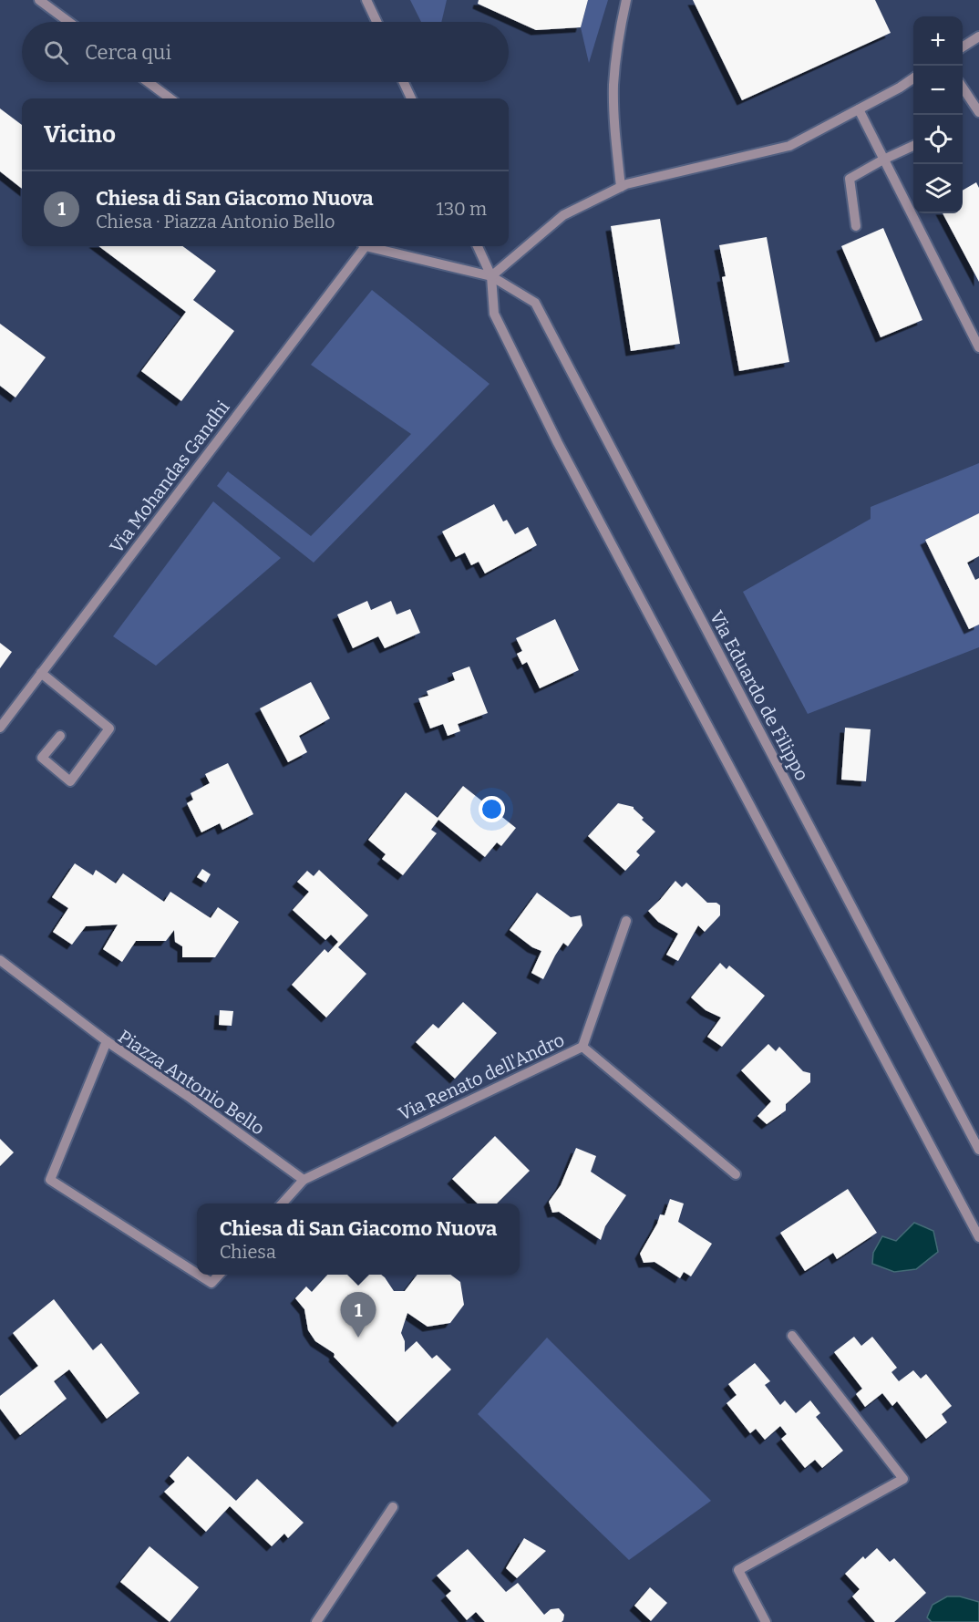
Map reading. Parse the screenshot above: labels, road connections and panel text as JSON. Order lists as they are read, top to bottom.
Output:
{
  "streets": {
    "street": [
      "Via Mohandas Gandhi",
      "Via Eduardo de Filippo",
      "Via Renato dell'Andro",
      "Piazza Antonio Bello"
    ]
  },
  "crossings": [
    ["Via Renato dell'Andro", "Piazza Antonio Bello"]
  ],
  "page": {
    "map_buttons": ["+", "−"],
    "search": "Cerca qui",
    "heading": "Vicino",
    "list": [
      {
        "mark": "1",
        "name": "Chiesa di San Giacomo Nuova",
        "note": "Chiesa · Piazza Antonio Bello",
        "value": "130 m"
      }
    ],
    "popup": ["Chiesa di San Giacomo Nuova", "Chiesa"],
    "pins": "1"
  }
}
